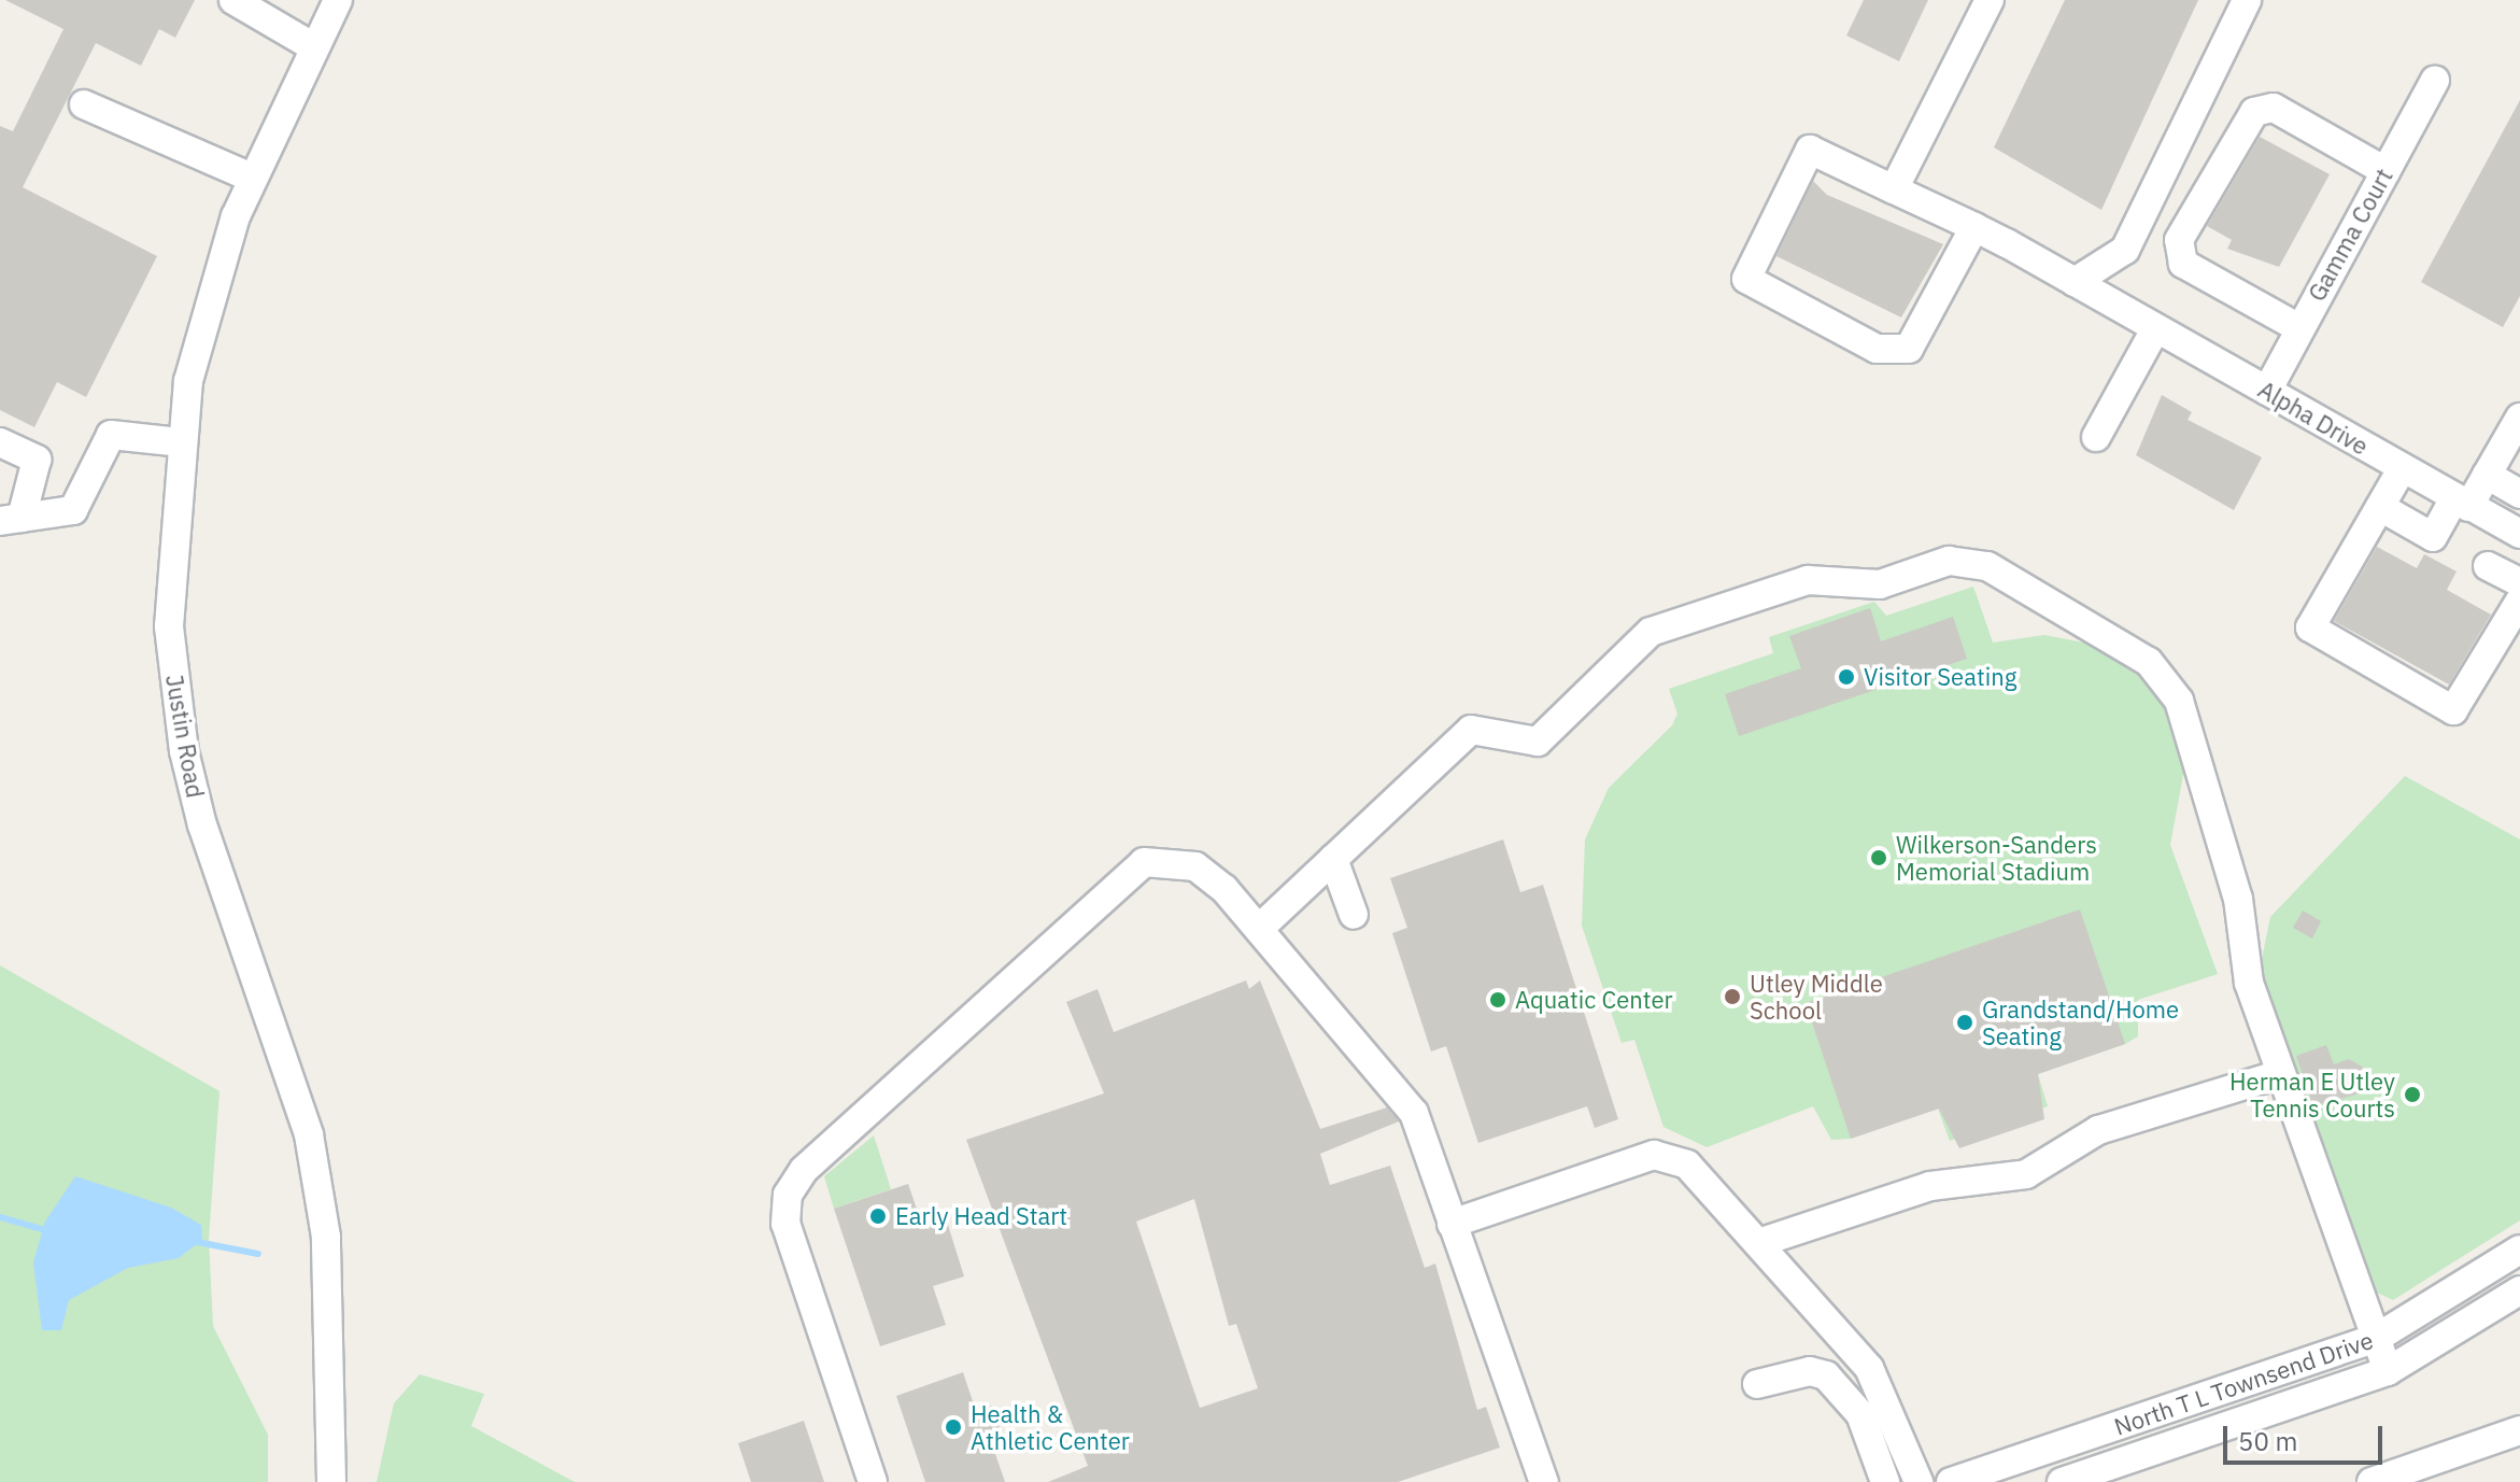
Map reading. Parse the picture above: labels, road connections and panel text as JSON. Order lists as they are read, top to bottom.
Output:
{
  "streets": {
    "street": [
      "Gamma Court",
      "Alpha Drive",
      "Justin Road",
      "North T L Townsend Drive"
    ]
  },
  "crossings": [
    ["Gamma Court", "Alpha Drive"]
  ],
  "places": [
    "Visitor Seating",
    "Wilkerson-Sanders Memorial Stadium",
    "Utley Middle School",
    "Aquatic Center",
    "Grandstand/Home Seating",
    "Herman E Utley Tennis Courts",
    "Early Head Start",
    "Health & Athletic Center"
  ],
  "scale_bar": "50 m"
}
